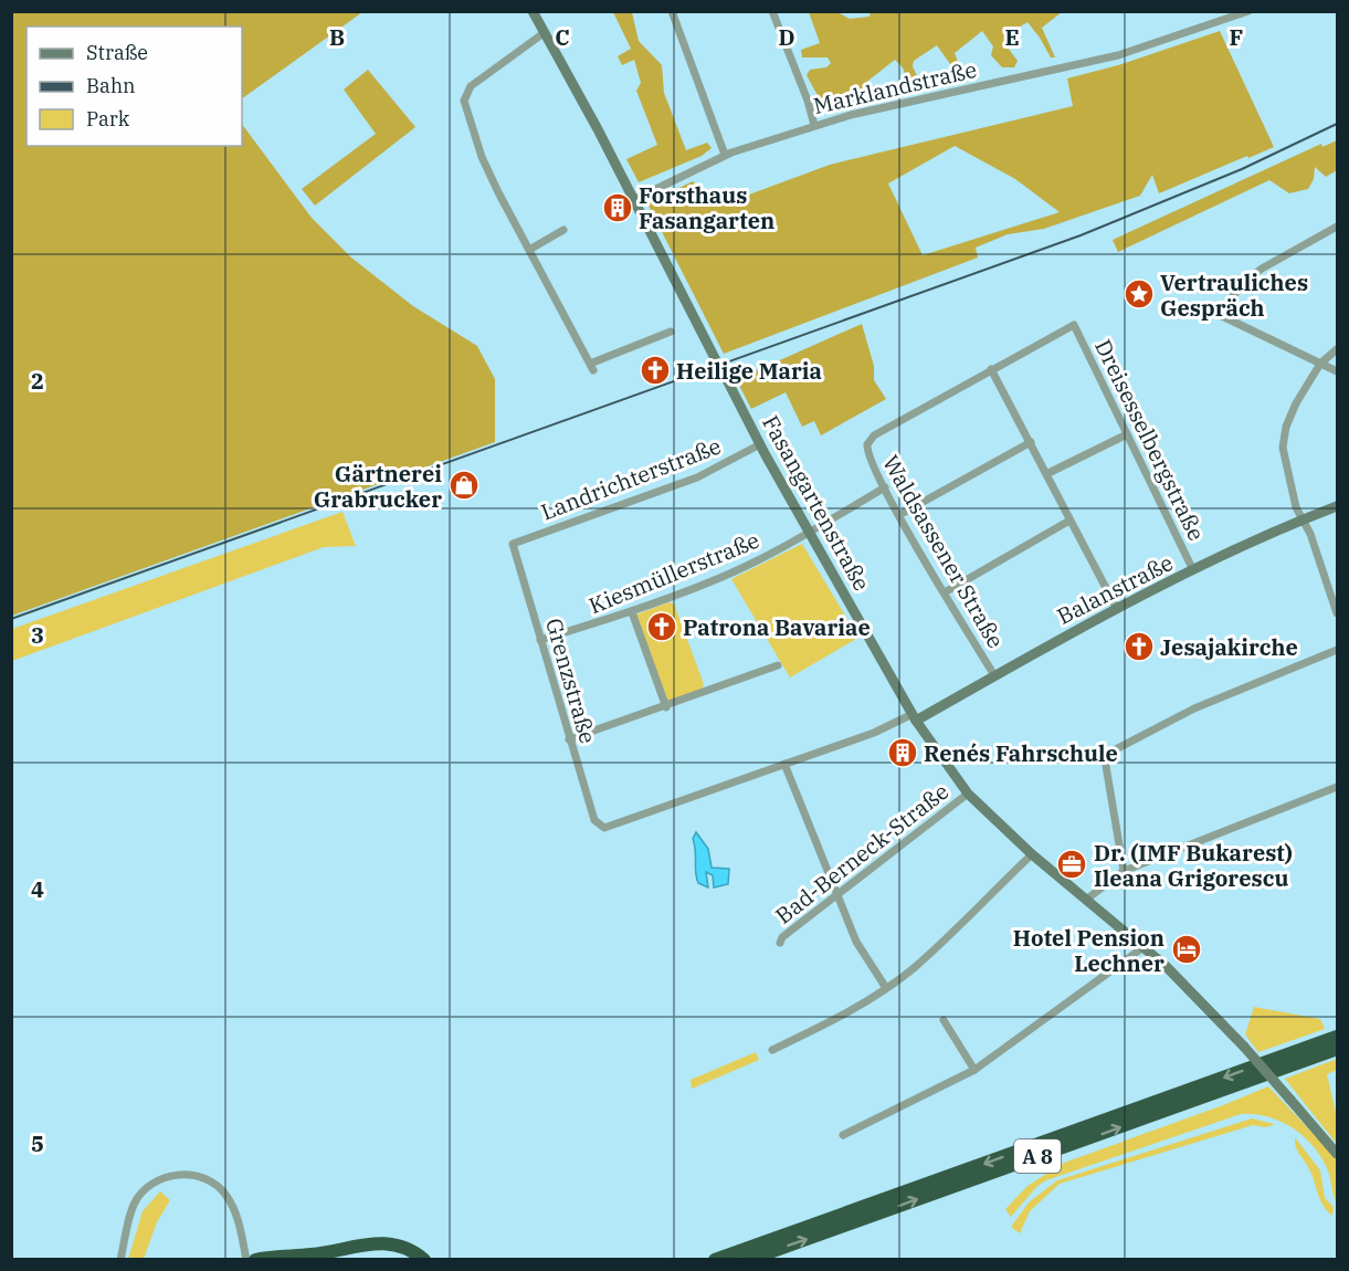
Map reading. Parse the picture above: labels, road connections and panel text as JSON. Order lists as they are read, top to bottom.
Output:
{
  "streets": {
    "highway": ["A 8"],
    "street": [
      "Marklandstraße",
      "Dreisesselbergstraße",
      "Landrichterstraße",
      "Fasangartenstraße",
      "Waldsassener Straße",
      "Kiesmüllerstraße",
      "Balanstraße",
      "Grenzstraße",
      "Bad-Berneck-Straße"
    ]
  },
  "crossings": [
    ["Marklandstraße", "Fasangartenstraße"],
    ["Dreisesselbergstraße", "Waldsassener Straße"],
    ["Dreisesselbergstraße", "Balanstraße"],
    ["Landrichterstraße", "Fasangartenstraße"],
    ["Landrichterstraße", "Grenzstraße"],
    ["Fasangartenstraße", "Kiesmüllerstraße"],
    ["Fasangartenstraße", "Balanstraße"],
    ["Fasangartenstraße", "Bad-Berneck-Straße"],
    ["Waldsassener Straße", "Kiesmüllerstraße"],
    ["Waldsassener Straße", "Balanstraße"],
    ["Kiesmüllerstraße", "Grenzstraße"],
    ["Balanstraße", "Grenzstraße"]
  ],
  "places": {
    "building": ["Forsthaus Fasangarten", "Renés Fahrschule"],
    "place": ["Vertrauliches Gespräch"],
    "church": ["Heilige Maria", "Patrona Bavariae", "Jesajakirche"],
    "shop": ["Gärtnerei Grabrucker"],
    "office": ["Dr. (IMF Bukarest) Ileana Grigorescu"],
    "hotel": ["Hotel Pension Lechner"]
  },
  "legend": ["Straße", "Bahn", "Park"],
  "grid": {
    "columns": [
      "B",
      "C",
      "D",
      "E",
      "F"
    ],
    "rows": [
      "2",
      "3",
      "4",
      "5"
    ]
  }
}
